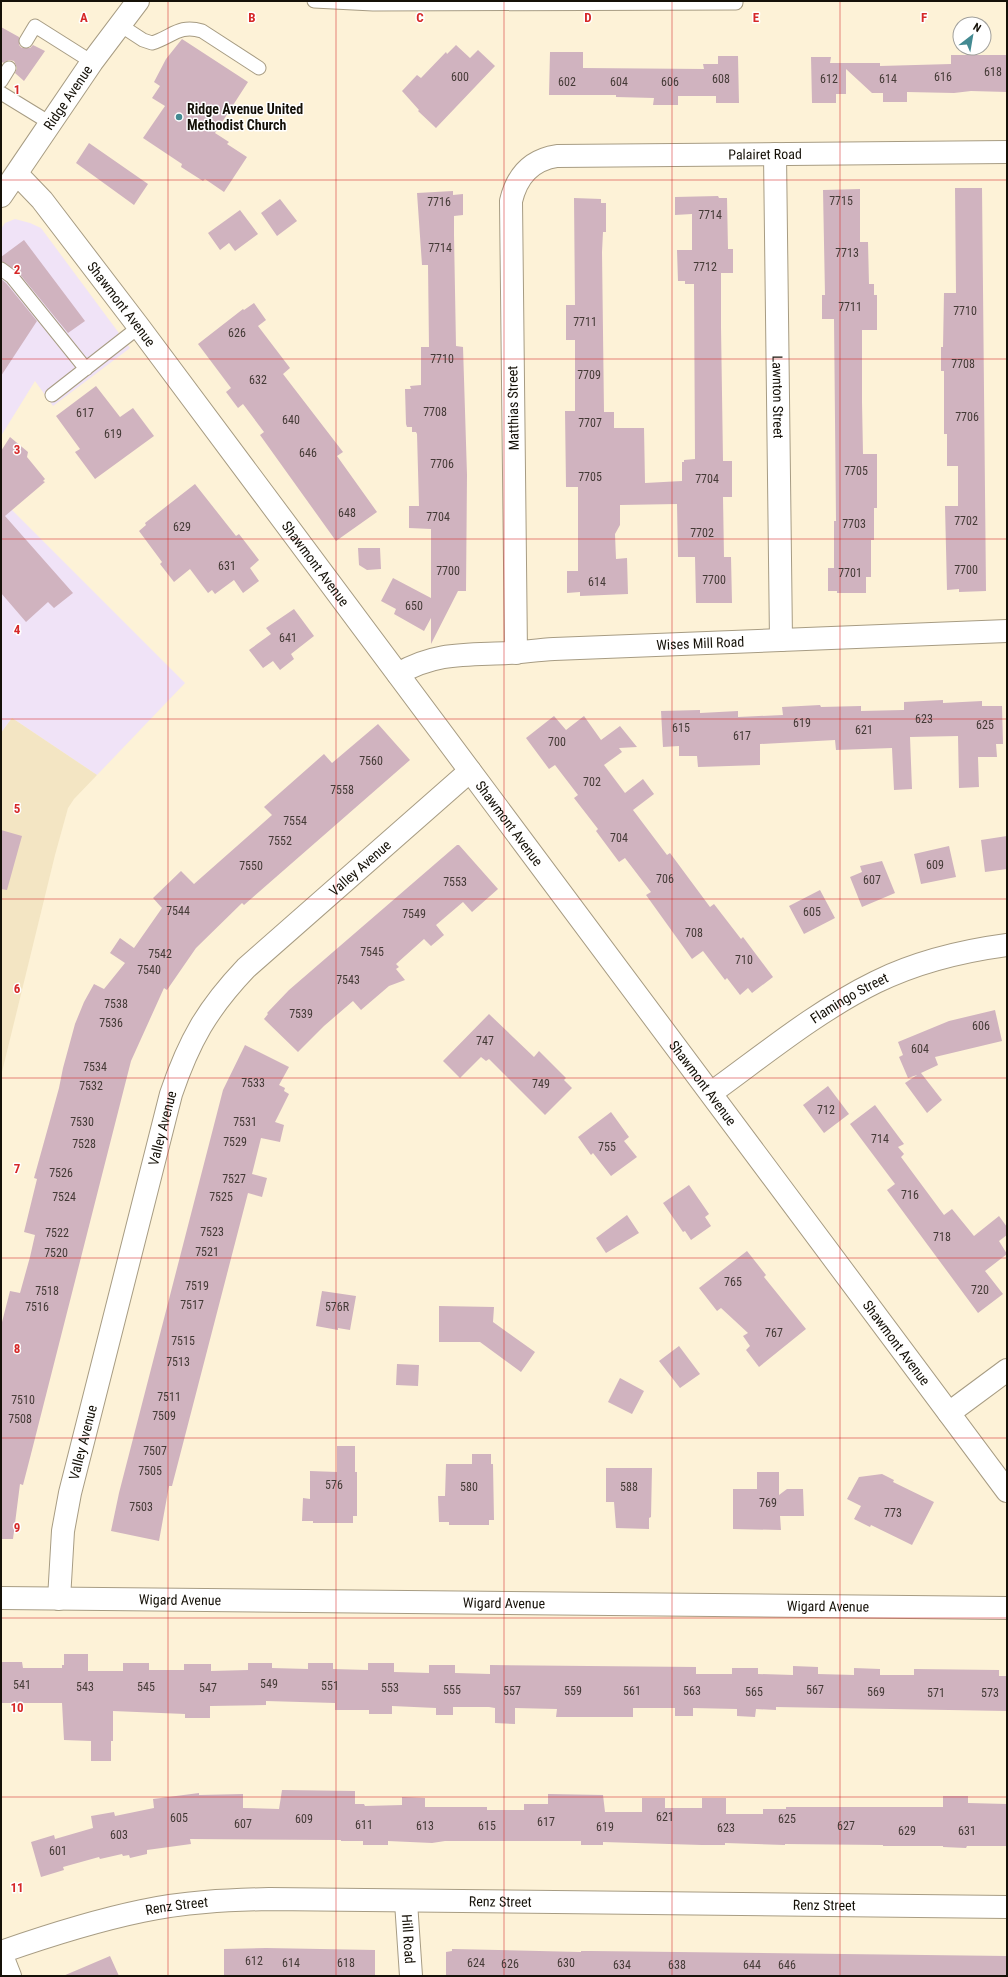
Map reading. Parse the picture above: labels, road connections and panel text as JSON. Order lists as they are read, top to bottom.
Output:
{
  "streets": {
    "street": [
      "Ridge Avenue",
      "Palairet Road",
      "Shawmont Avenue",
      "Lawnton Street",
      "Matthias Street",
      "Wises Mill Road",
      "Valley Avenue",
      "Flamingo Street",
      "Wigard Avenue",
      "Renz Street",
      "Hill Road"
    ]
  },
  "crossings": [
    ["Ridge Avenue", "Shawmont Avenue"],
    ["Palairet Road", "Lawnton Street"],
    ["Palairet Road", "Matthias Street"],
    ["Shawmont Avenue", "Wises Mill Road"],
    ["Shawmont Avenue", "Valley Avenue"],
    ["Shawmont Avenue", "Flamingo Street"],
    ["Lawnton Street", "Wises Mill Road"],
    ["Matthias Street", "Wises Mill Road"],
    ["Valley Avenue", "Wigard Avenue"],
    ["Renz Street", "Hill Road"]
  ],
  "places": ["Ridge Avenue United Methodist Church"],
  "house_numbers": [
    "618",
    "600",
    "616",
    "608",
    "612",
    "614",
    "602",
    "604",
    "606",
    "7715",
    "7716",
    "7714",
    "7714",
    "7713",
    "7712",
    "7711",
    "7710",
    "7711",
    "626",
    "7710",
    "7708",
    "7709",
    "632",
    "7708",
    "617",
    "7706",
    "640",
    "7707",
    "619",
    "646",
    "7706",
    "7705",
    "7705",
    "7704",
    "648",
    "7704",
    "7702",
    "7703",
    "629",
    "7702",
    "631",
    "7700",
    "7700",
    "7701",
    "7700",
    "614",
    "650",
    "641",
    "623",
    "619",
    "625",
    "615",
    "621",
    "617",
    "700",
    "7560",
    "702",
    "7558",
    "7554",
    "704",
    "7552",
    "609",
    "7550",
    "706",
    "607",
    "7553",
    "7544",
    "605",
    "7549",
    "708",
    "7545",
    "7542",
    "710",
    "7540",
    "7543",
    "7538",
    "7539",
    "7536",
    "606",
    "747",
    "604",
    "7534",
    "7533",
    "749",
    "7532",
    "712",
    "7530",
    "7531",
    "714",
    "7529",
    "7528",
    "755",
    "7526",
    "7527",
    "716",
    "7524",
    "7525",
    "7523",
    "7522",
    "718",
    "7521",
    "7520",
    "765",
    "7519",
    "720",
    "7518",
    "7517",
    "7516",
    "576R",
    "767",
    "7515",
    "7513",
    "7511",
    "7510",
    "7509",
    "7508",
    "7507",
    "7505",
    "576",
    "580",
    "588",
    "769",
    "7503",
    "773",
    "549",
    "541",
    "551",
    "543",
    "545",
    "547",
    "553",
    "555",
    "567",
    "557",
    "559",
    "561",
    "563",
    "565",
    "569",
    "571",
    "573",
    "621",
    "605",
    "609",
    "625",
    "617",
    "607",
    "611",
    "613",
    "615",
    "627",
    "619",
    "623",
    "629",
    "631",
    "603",
    "601",
    "612",
    "614",
    "618",
    "624",
    "630",
    "626",
    "634",
    "638",
    "644",
    "646"
  ],
  "north": "top right",
  "grid": {
    "columns": [
      "A",
      "B",
      "C",
      "D",
      "E",
      "F"
    ],
    "rows": [
      "1",
      "2",
      "3",
      "4",
      "5",
      "6",
      "7",
      "8",
      "9",
      "10",
      "11"
    ]
  }
}
